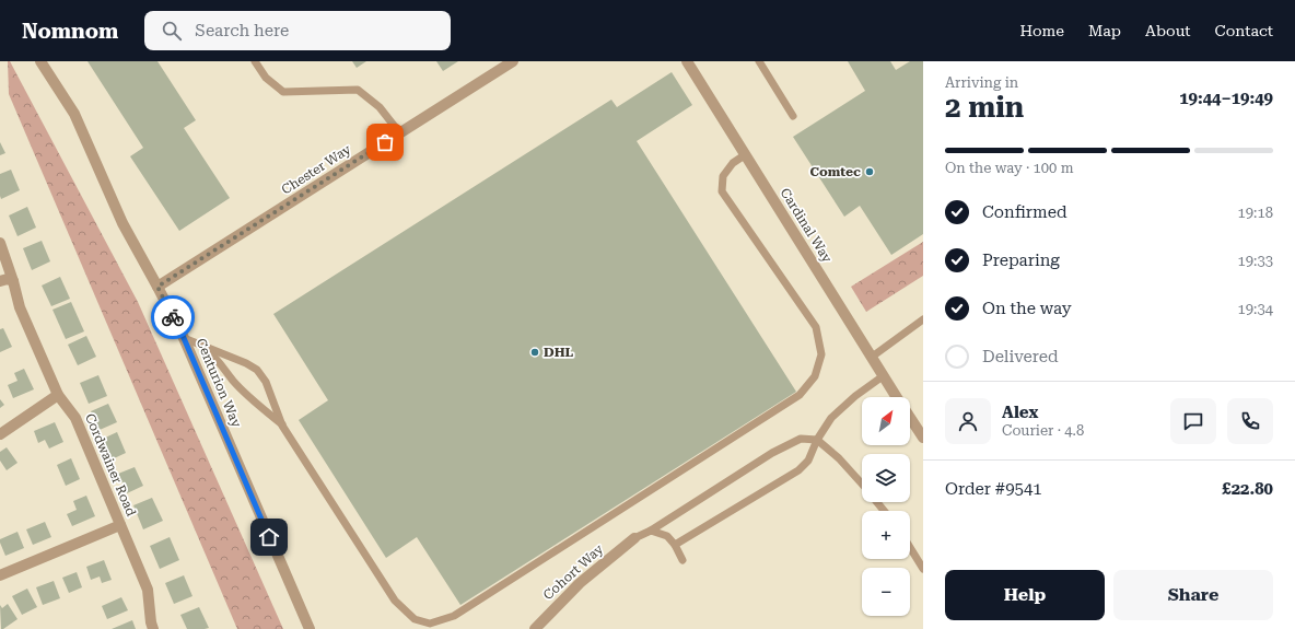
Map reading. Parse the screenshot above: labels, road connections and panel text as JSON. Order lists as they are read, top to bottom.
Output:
{
  "streets": {
    "street": [
      "Chester Way",
      "Cardinal Way",
      "Centurion Way",
      "Cordwainer Road",
      "Cohort Way"
    ]
  },
  "crossings": [
    ["Chester Way", "Centurion Way"]
  ],
  "places": ["Comtec", "DHL"],
  "north": "top right",
  "page": {
    "header": "Nomnom",
    "search": "Search here",
    "nav": [
      "Home",
      "Map",
      "About",
      "Contact"
    ],
    "heading": ["2 min", "Arriving in", "19:44–19:49"],
    "panel": [
      "Alex",
      "Courier · 4.8",
      "Order #9541",
      "£22.80"
    ],
    "bar": "On the way · 100 m",
    "list": [
      ["Confirmed", "19:18"],
      ["Preparing", "19:33"],
      ["On the way", "19:34"],
      "Delivered"
    ],
    "map_buttons": ["+", "−"],
    "buttons": ["Help", "Share"]
  }
}
